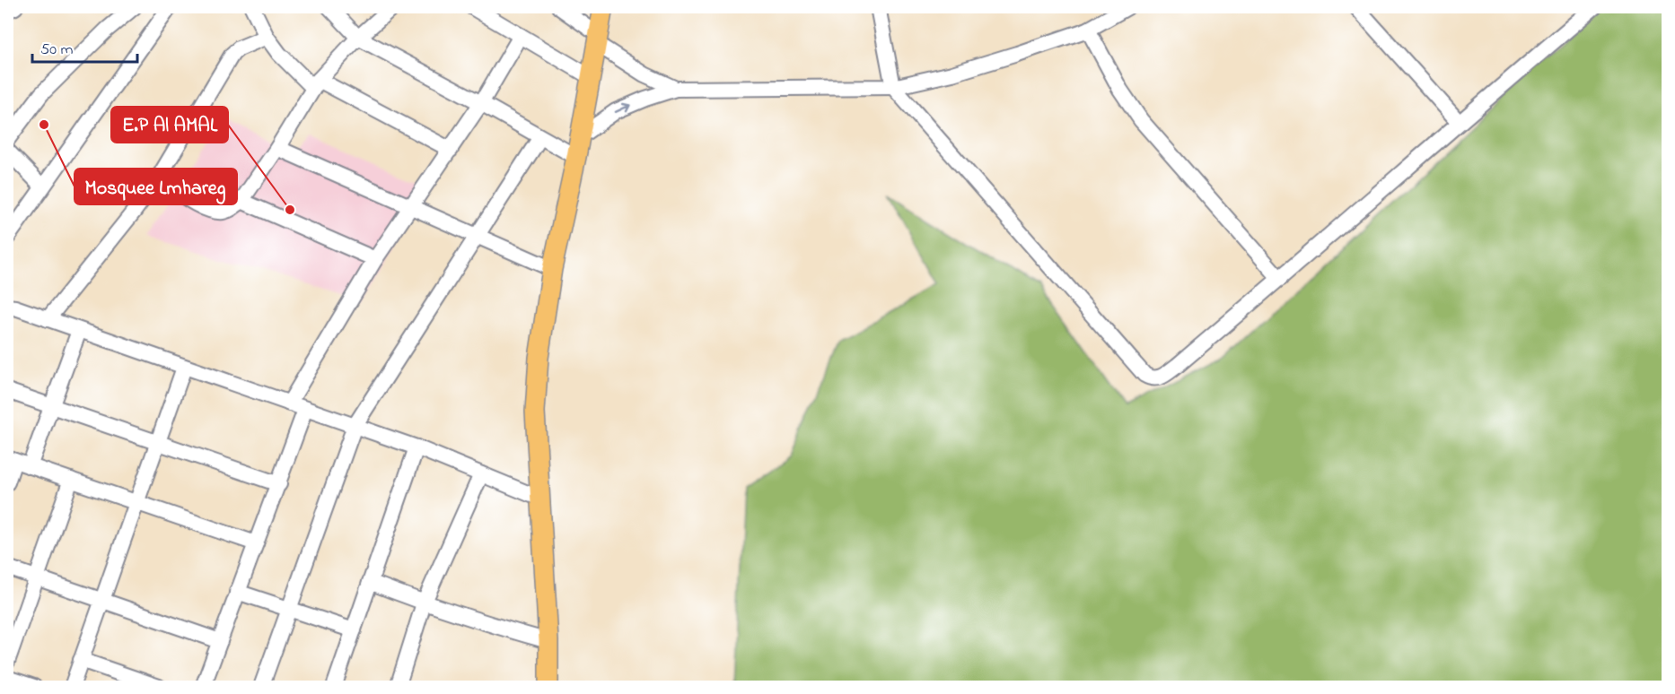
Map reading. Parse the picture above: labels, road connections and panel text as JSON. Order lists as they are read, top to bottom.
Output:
{
  "places": ["Mosquee Lmhareg", "E.P Al AMAL"],
  "scale_bar": "50 m"
}
